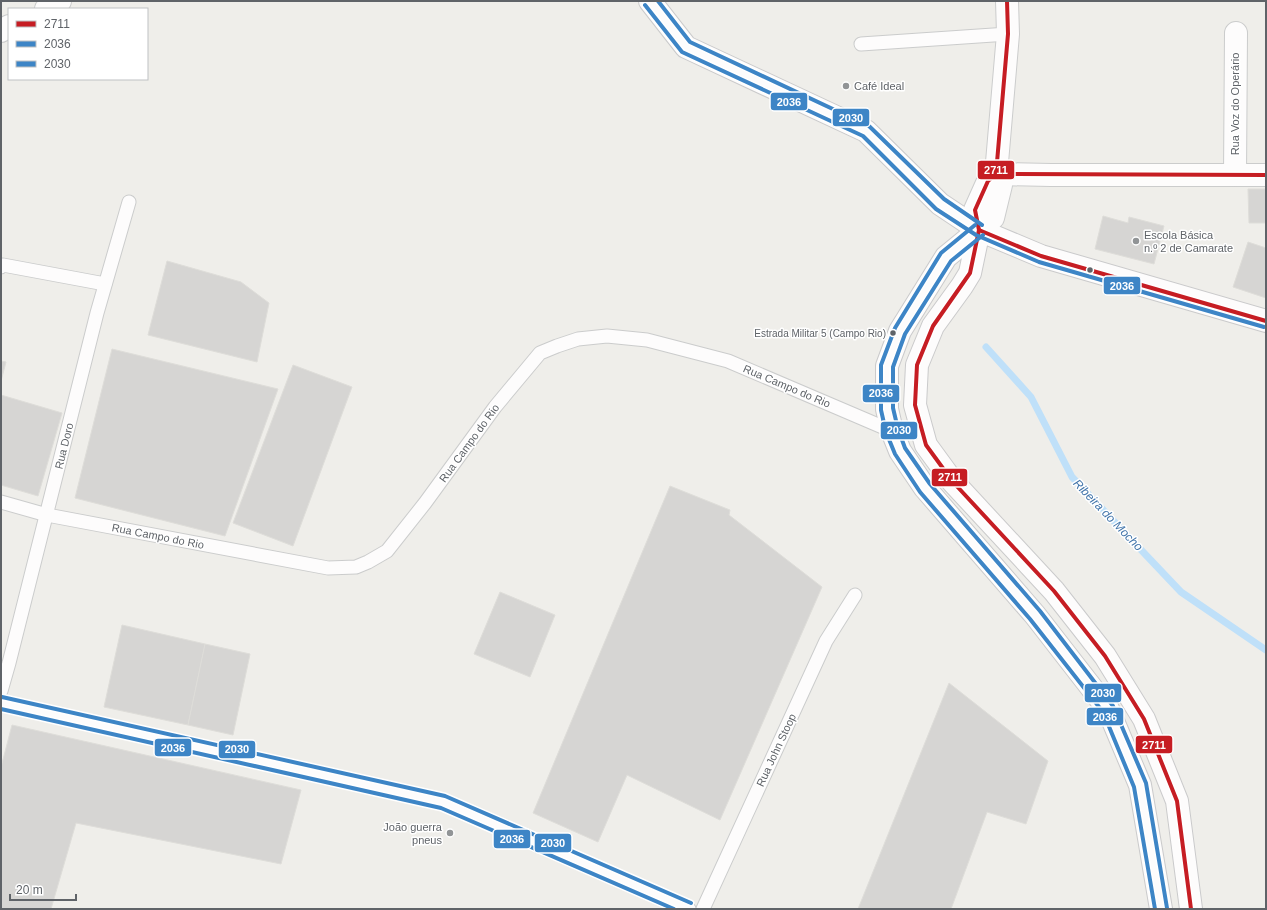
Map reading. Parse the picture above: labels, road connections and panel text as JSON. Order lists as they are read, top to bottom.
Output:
{
  "streets": {
    "street": ["Rua Voz do Operário"],
    "lane": ["Rua Campo do Rio", "Rua Doro", "Rua John Stoop"]
  },
  "crossings": [
    ["Rua Campo do Rio", "Rua Doro"]
  ],
  "water": ["Ribeira do Mocho"],
  "places": [
    "Café Ideal",
    "Escola Básica n.º 2 de Camarate",
    "Estrada Militar 5 (Campo Rio)",
    "João guerra pneus"
  ],
  "lines": ["transit line 2711", "transit line 2030", "transit line 2036"],
  "legend": ["2711", "2036", "2030"],
  "scale_bar": "20 m"
}
